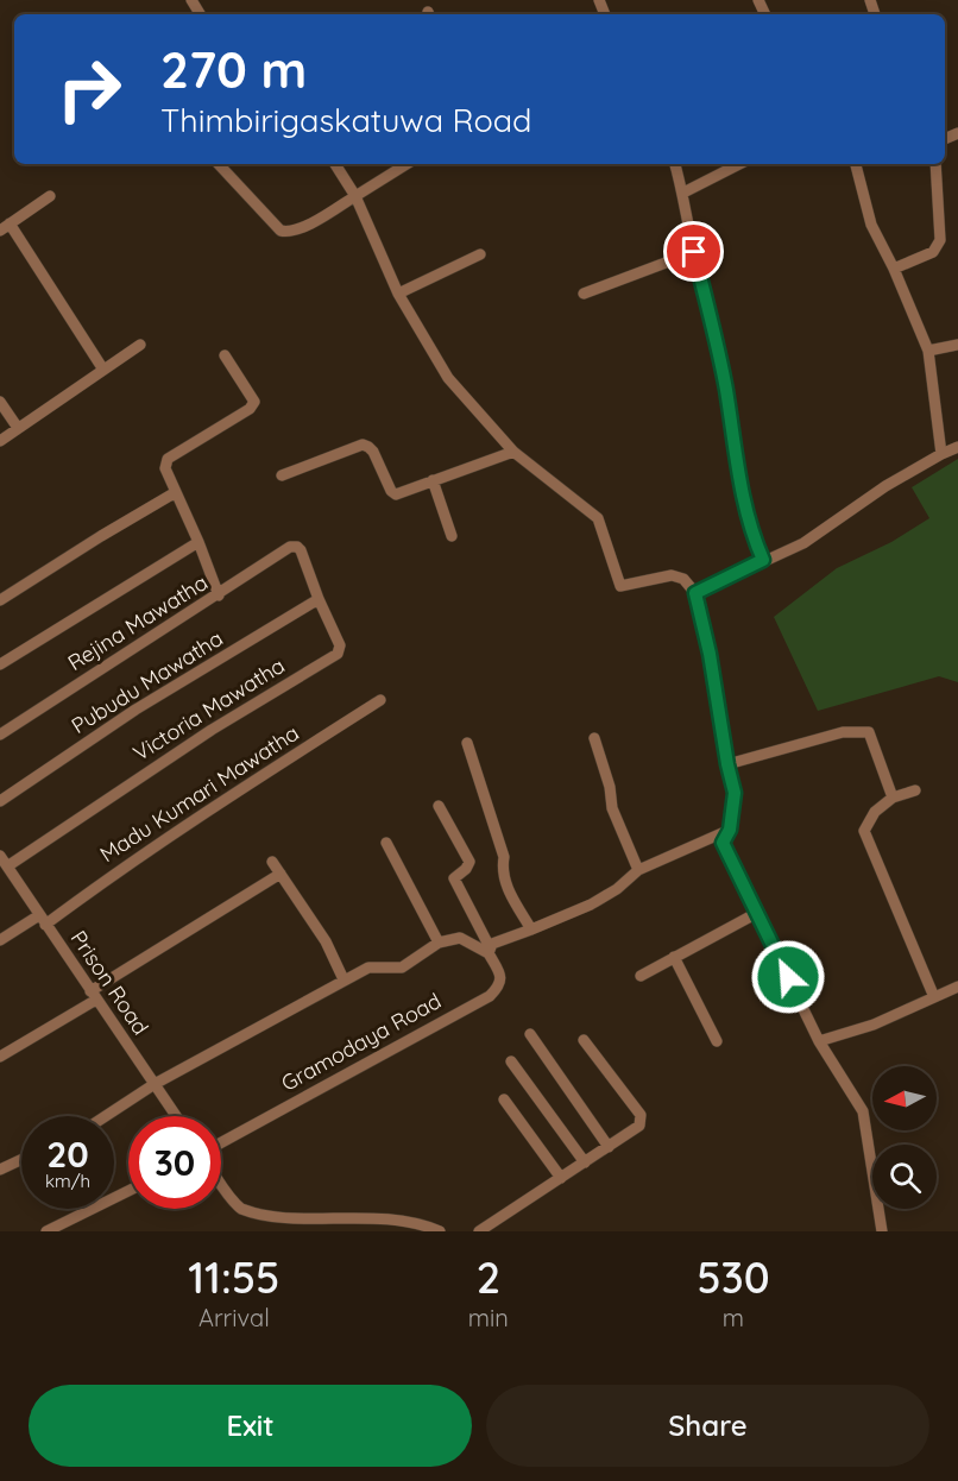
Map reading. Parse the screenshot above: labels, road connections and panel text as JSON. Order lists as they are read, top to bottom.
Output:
{
  "streets": {
    "street": [
      "Rejina Mawatha",
      "Pubudu Mawatha",
      "Victoria Mawatha",
      "Madu Kumari Mawatha",
      "Prison Road",
      "Gramodaya Road"
    ]
  },
  "crossings": [
    ["Rejina Mawatha", "Victoria Mawatha"],
    ["Pubudu Mawatha", "Victoria Mawatha"],
    ["Victoria Mawatha", "Prison Road"],
    ["Madu Kumari Mawatha", "Prison Road"]
  ],
  "north": "left",
  "page": {
    "turn": ["270 m", "Thimbirigaskatuwa Road"],
    "speed": "20 km/h",
    "limit": "30",
    "eta": [
      "11:55",
      "Arrival",
      "2",
      "min",
      "530",
      "m"
    ],
    "buttons": ["Exit", "Share"]
  }
}
